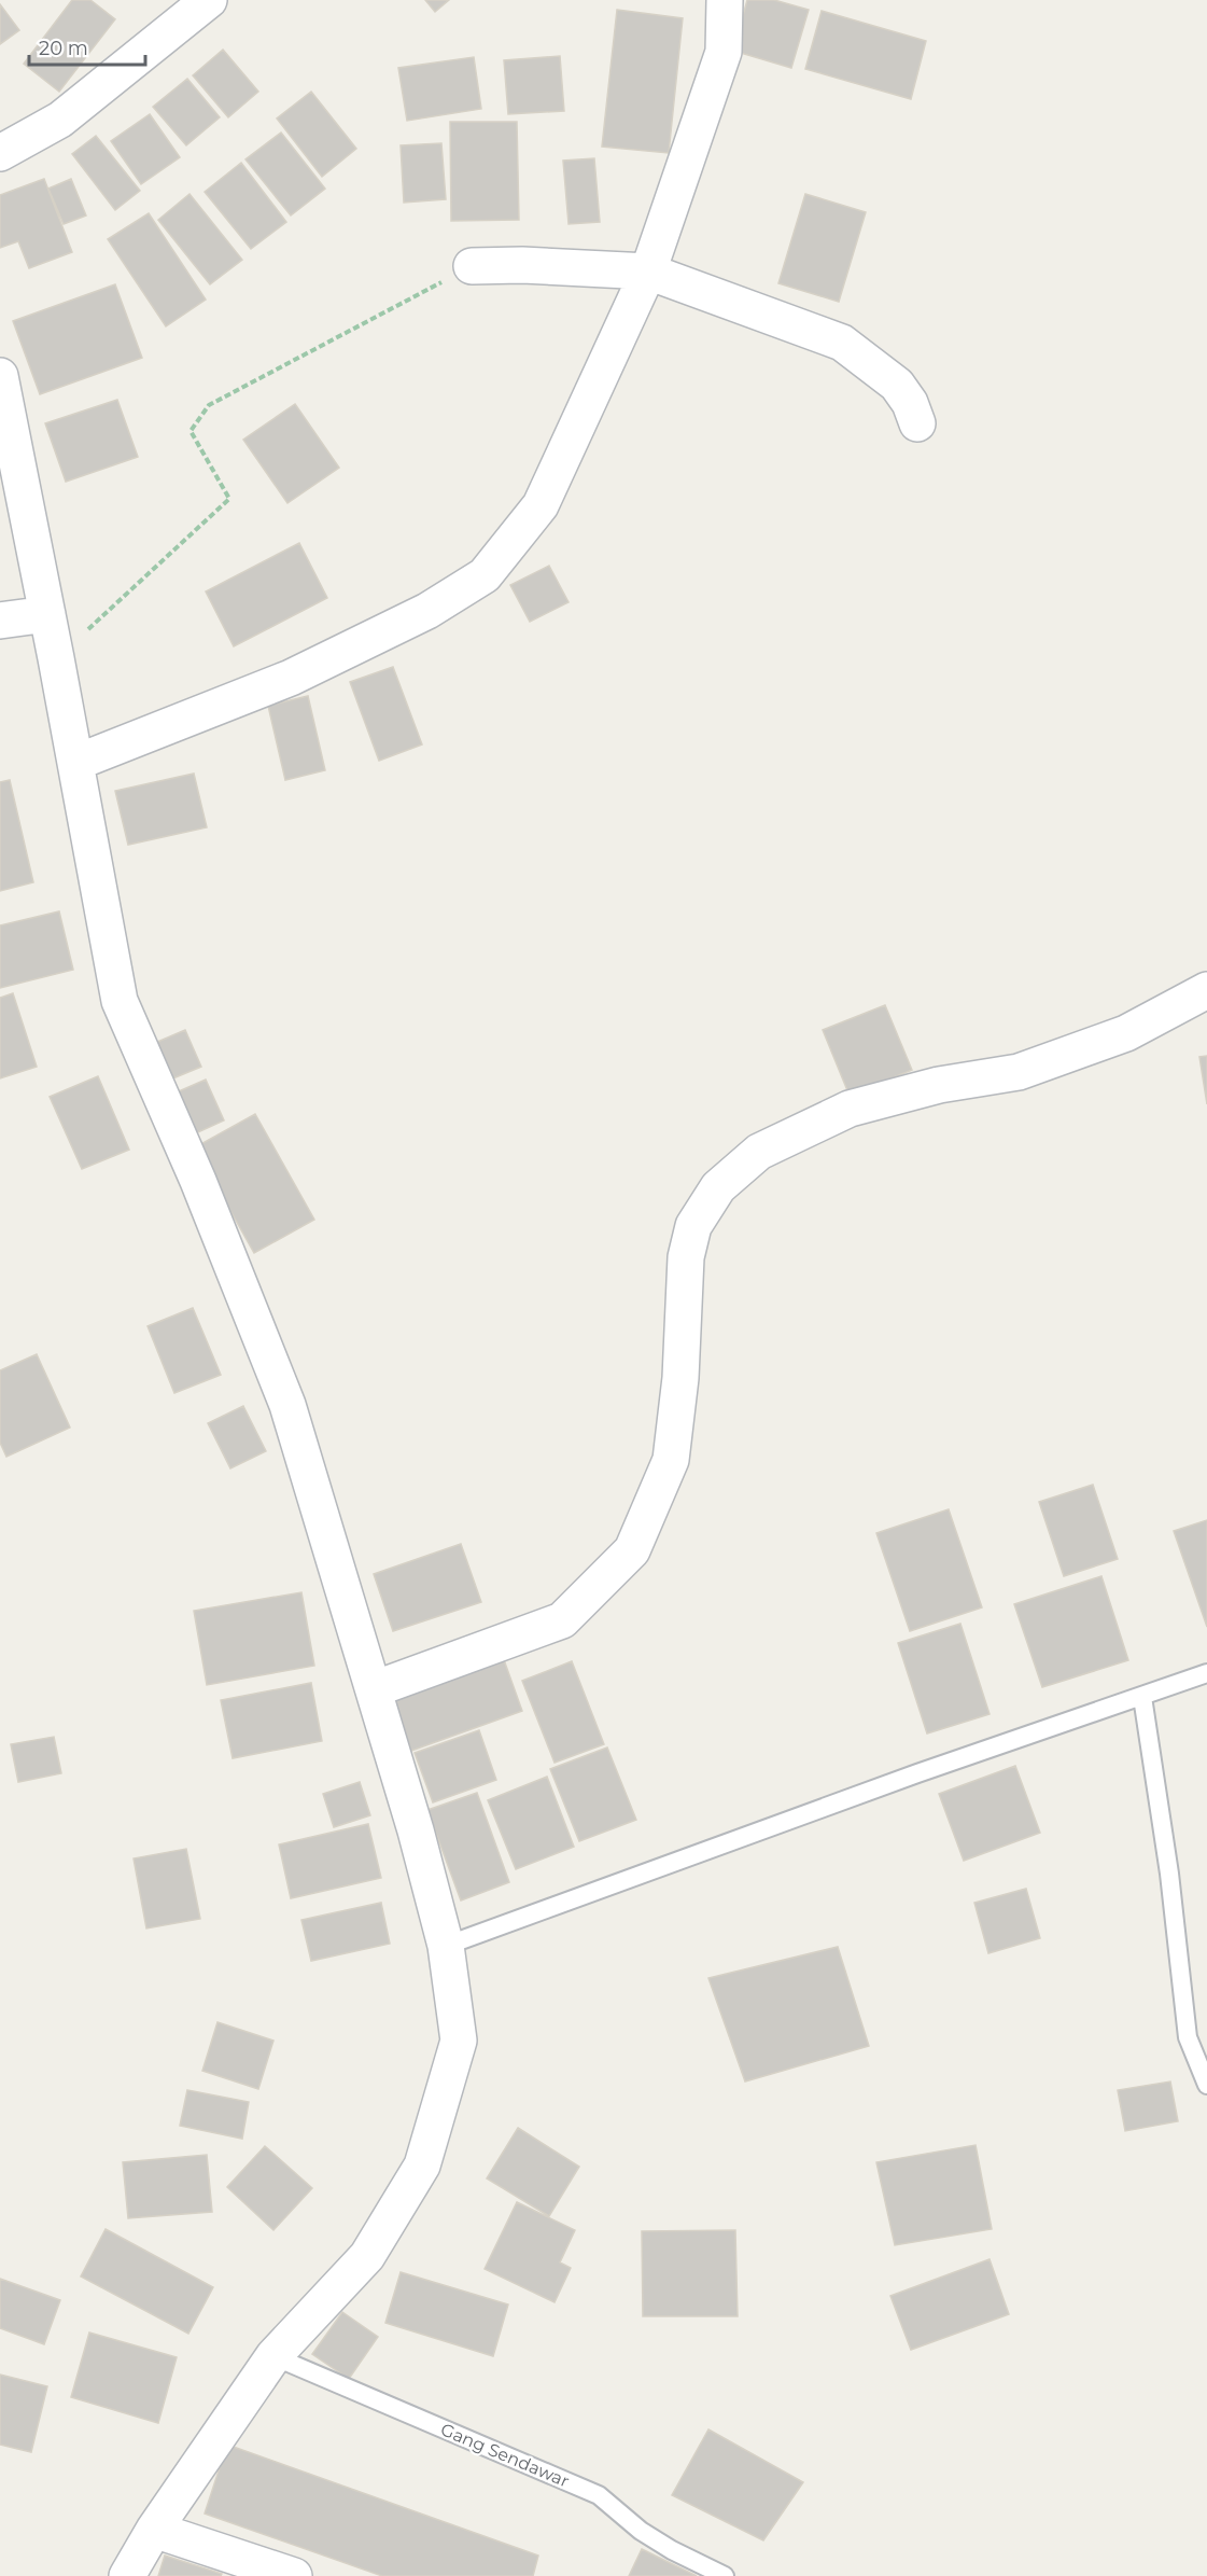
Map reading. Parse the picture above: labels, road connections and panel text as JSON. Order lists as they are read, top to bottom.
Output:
{
  "streets": {
    "lane": ["Gang Sendawar"]
  },
  "scale_bar": "20 m"
}
